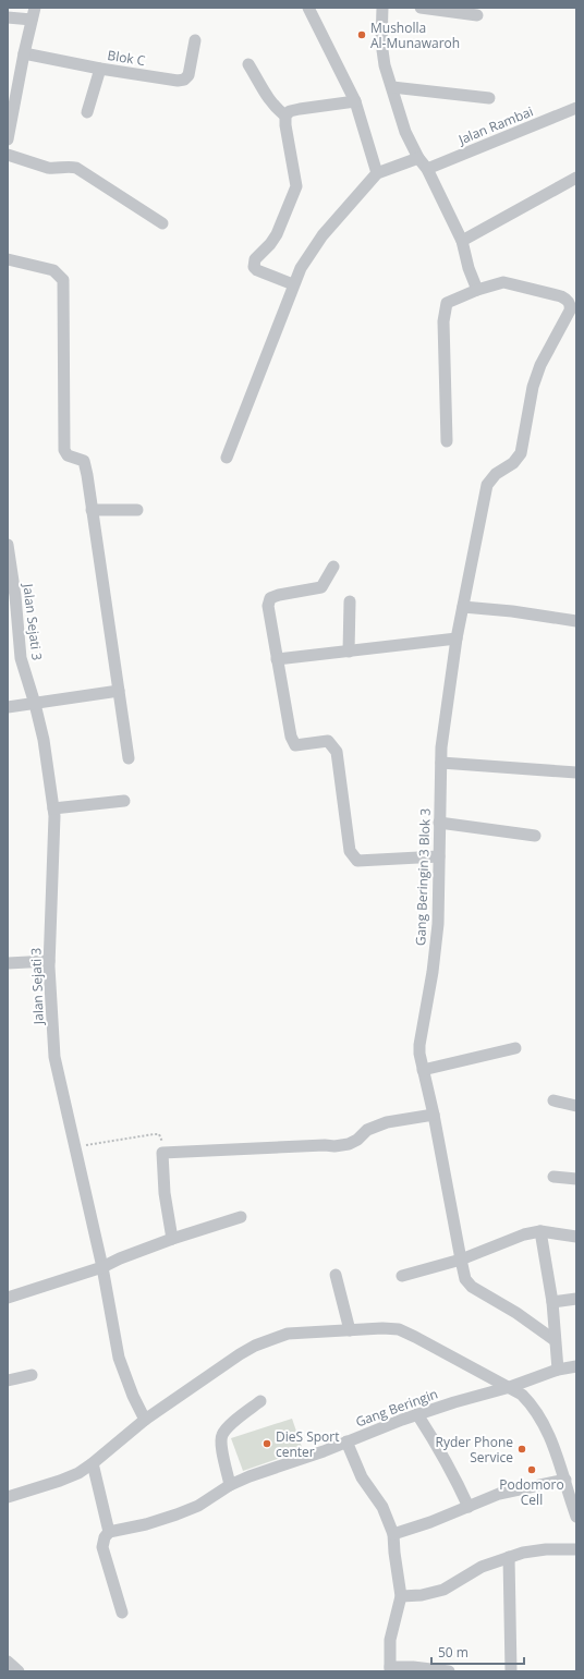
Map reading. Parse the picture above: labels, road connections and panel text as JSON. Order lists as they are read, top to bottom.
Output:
{
  "streets": {
    "street": [
      "Blok C",
      "Jalan Rambai",
      "Jalan Sejati 3",
      "Gang Beringin 3 Blok 3",
      "Gang Beringin"
    ]
  },
  "places": [
    "Musholla Al-Munawaroh",
    "DieS Sport center",
    "Ryder Phone Service",
    "Podomoro Cell"
  ],
  "scale_bar": "50 m"
}
